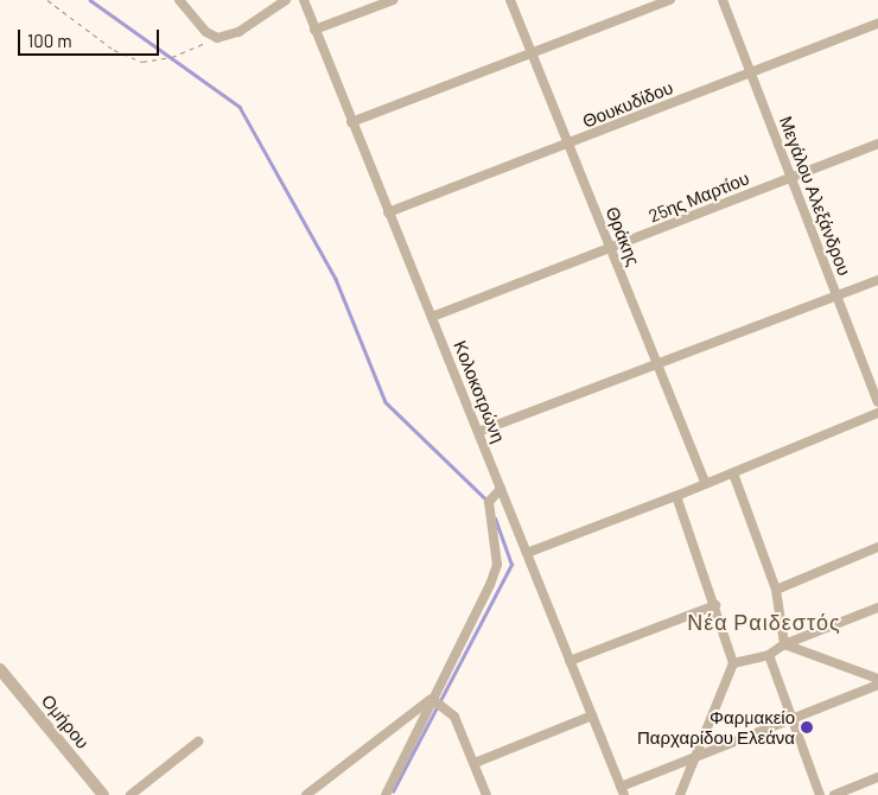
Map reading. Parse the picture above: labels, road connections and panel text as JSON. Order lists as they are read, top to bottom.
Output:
{
  "streets": {
    "street": [
      "Θουκυδίδου",
      "Μεγάλου Αλεξάνδρου",
      "25ης Μαρτίου",
      "Θράκης",
      "Κολοκοτρώνη",
      "Ομήρου"
    ]
  },
  "crossings": [
    ["Θουκυδίδου", "Μεγάλου Αλεξάνδρου"],
    ["Θουκυδίδου", "Θράκης"],
    ["Θουκυδίδου", "Κολοκοτρώνη"],
    ["Μεγάλου Αλεξάνδρου", "25ης Μαρτίου"],
    ["25ης Μαρτίου", "Θράκης"],
    ["25ης Μαρτίου", "Κολοκοτρώνη"]
  ],
  "districts": ["Νέα Ραιδεστός"],
  "places": ["Φαρμακείο Παρχαρίδου Ελεάνα"],
  "scale_bar": "100 m"
}
